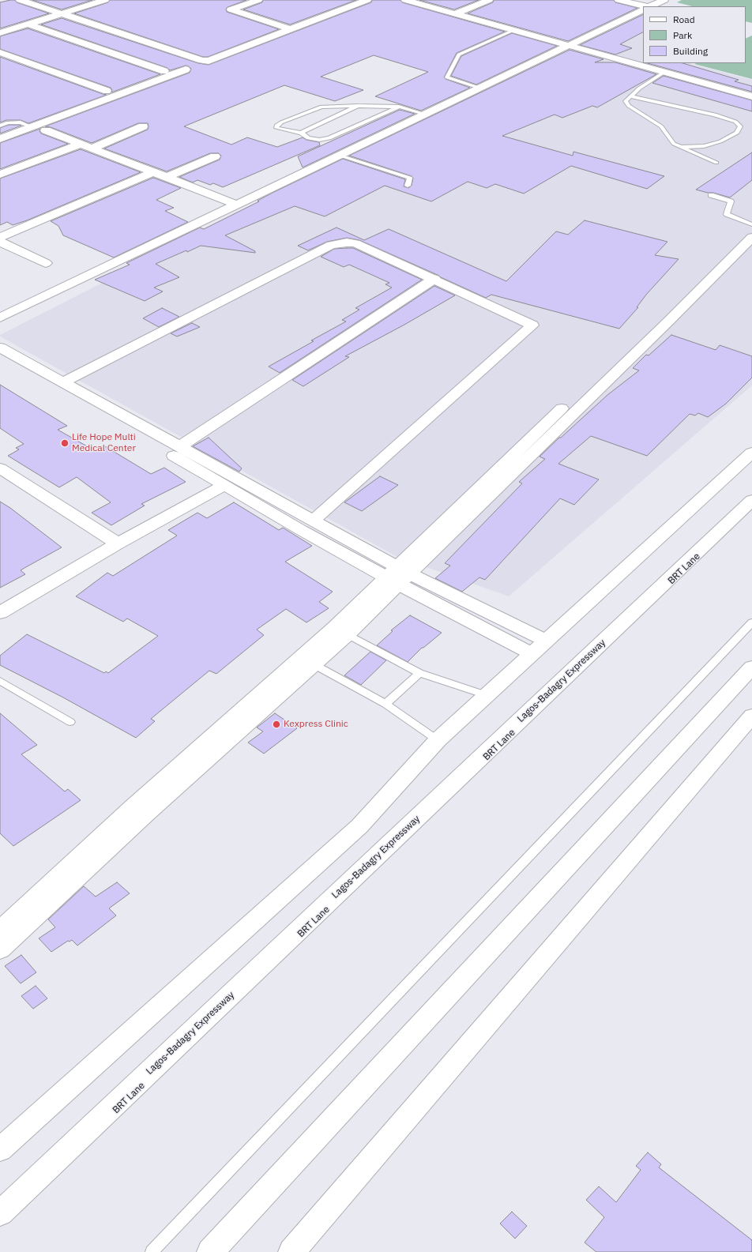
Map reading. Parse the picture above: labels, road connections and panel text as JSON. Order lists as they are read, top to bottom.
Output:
{
  "streets": {
    "main road": ["Lagos-Badagry Expressway"],
    "lane": ["BRT Lane"]
  },
  "places": ["Life Hope Multi Medical Center", "Kexpress Clinic"],
  "legend": ["Road", "Park", "Building"]
}
